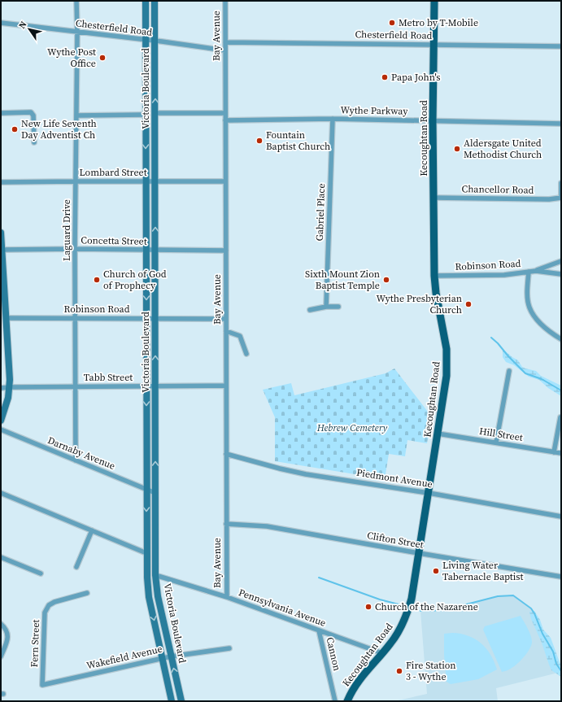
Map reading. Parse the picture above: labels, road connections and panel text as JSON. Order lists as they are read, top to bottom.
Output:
{
  "streets": {
    "main road": ["Victoria Boulevard", "Kecoughtan Road"],
    "street": [
      "Chesterfield Road",
      "Bay Avenue",
      "Wythe Parkway",
      "Lombard Street",
      "Chancellor Road",
      "Gabriel Place",
      "Laguard Drive",
      "Concetta Street",
      "Robinson Road",
      "Tabb Street",
      "Hill Street",
      "Darnaby Avenue",
      "Piedmont Avenue",
      "Clifton Street",
      "Pennsylvania Avenue",
      "Fern Street",
      "Cannon",
      "Wakefield Avenue"
    ]
  },
  "crossings": [
    ["Chesterfield Road", "Bay Avenue"],
    ["Chesterfield Road", "Victoria Boulevard"],
    ["Chesterfield Road", "Kecoughtan Road"],
    ["Chesterfield Road", "Laguard Drive"],
    ["Bay Avenue", "Wythe Parkway"],
    ["Bay Avenue", "Lombard Street"],
    ["Bay Avenue", "Concetta Street"],
    ["Bay Avenue", "Robinson Road"],
    ["Bay Avenue", "Tabb Street"],
    ["Bay Avenue", "Piedmont Avenue"],
    ["Bay Avenue", "Clifton Street"],
    ["Bay Avenue", "Pennsylvania Avenue"],
    ["Victoria Boulevard", "Lombard Street"],
    ["Victoria Boulevard", "Concetta Street"],
    ["Victoria Boulevard", "Robinson Road"],
    ["Victoria Boulevard", "Tabb Street"],
    ["Victoria Boulevard", "Darnaby Avenue"],
    ["Victoria Boulevard", "Pennsylvania Avenue"],
    ["Victoria Boulevard", "Wakefield Avenue"],
    ["Wythe Parkway", "Kecoughtan Road"],
    ["Wythe Parkway", "Gabriel Place"],
    ["Kecoughtan Road", "Chancellor Road"],
    ["Kecoughtan Road", "Robinson Road"],
    ["Kecoughtan Road", "Hill Street"],
    ["Kecoughtan Road", "Piedmont Avenue"],
    ["Kecoughtan Road", "Clifton Street"],
    ["Kecoughtan Road", "Pennsylvania Avenue"],
    ["Lombard Street", "Laguard Drive"],
    ["Laguard Drive", "Concetta Street"],
    ["Laguard Drive", "Robinson Road"],
    ["Laguard Drive", "Tabb Street"],
    ["Laguard Drive", "Darnaby Avenue"],
    ["Pennsylvania Avenue", "Cannon"],
    ["Fern Street", "Wakefield Avenue"]
  ],
  "parks": ["Hebrew Cemetery"],
  "places": [
    "Metro by T-Mobile",
    "Wythe Post Office",
    "Papa John's",
    "New Life Seventh Day Adventist Ch",
    "Fountain Baptist Church",
    "Aldersgate United Methodist Church",
    "Church of God of Prophecy",
    "Sixth Mount Zion Baptist Temple",
    "Wythe Presbyterian Church",
    "Living Water Tabernacle Baptist",
    "Church of the Nazarene",
    "Fire Station 3 - Wythe"
  ],
  "north": "top left"
}
